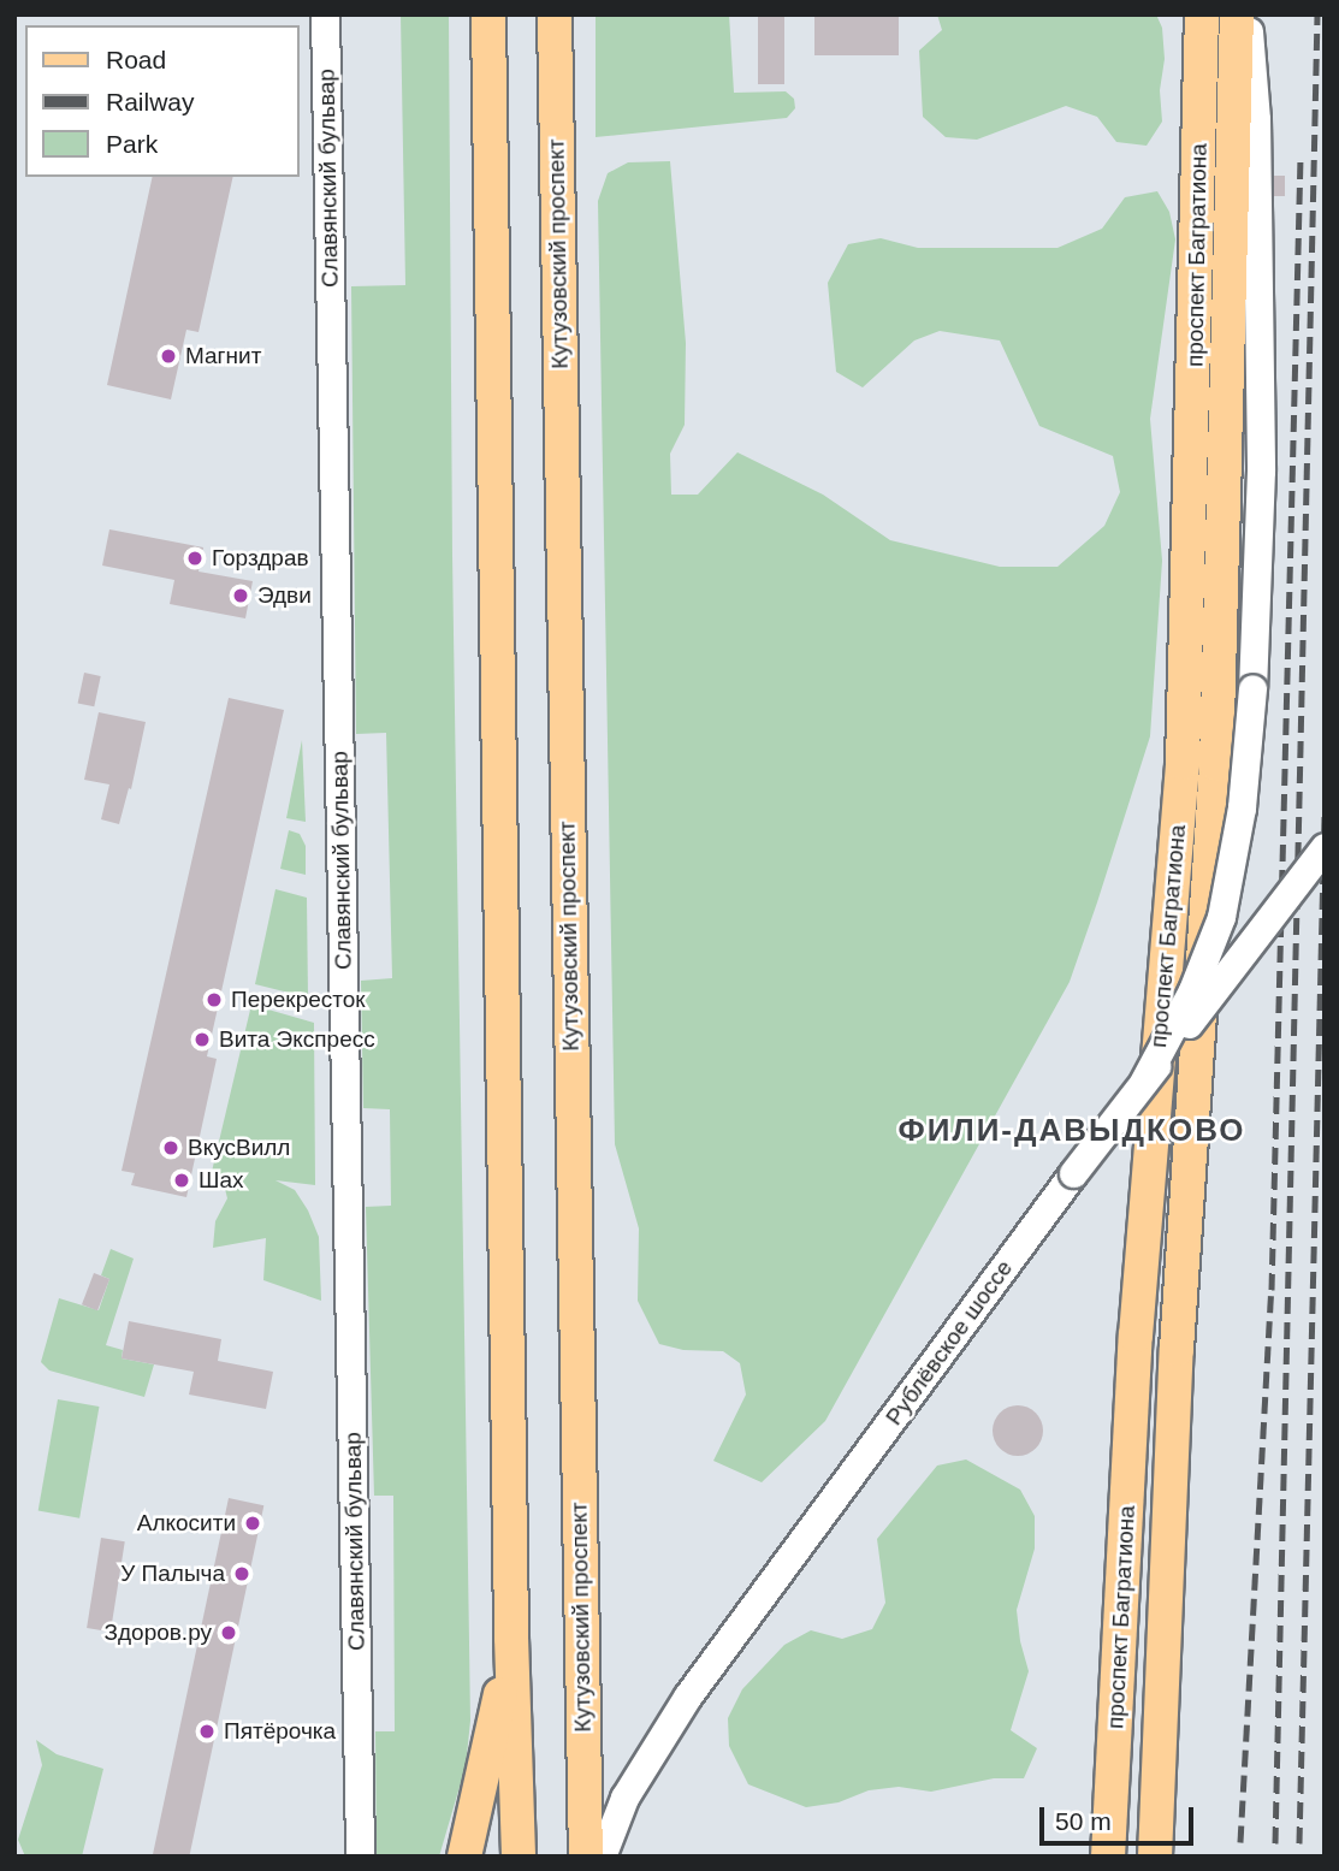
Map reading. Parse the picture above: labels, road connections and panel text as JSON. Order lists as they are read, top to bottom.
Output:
{
  "streets": {
    "main road": ["Кутузовский проспект", "проспект Багратиона"],
    "street": ["Славянский бульвар", "Рублёвское шоссе"]
  },
  "districts": ["ФИЛИ-ДАВЫДКОВО"],
  "places": [
    "Магнит",
    "Горздрав",
    "Эдви",
    "Перекресток",
    "Вита Экспресс",
    "ВкусВилл",
    "Шах",
    "Алкосити",
    "У Палыча",
    "Здоров.ру",
    "Пятёрочка"
  ],
  "legend": ["Road", "Railway", "Park"],
  "scale_bar": "50 m"
}
